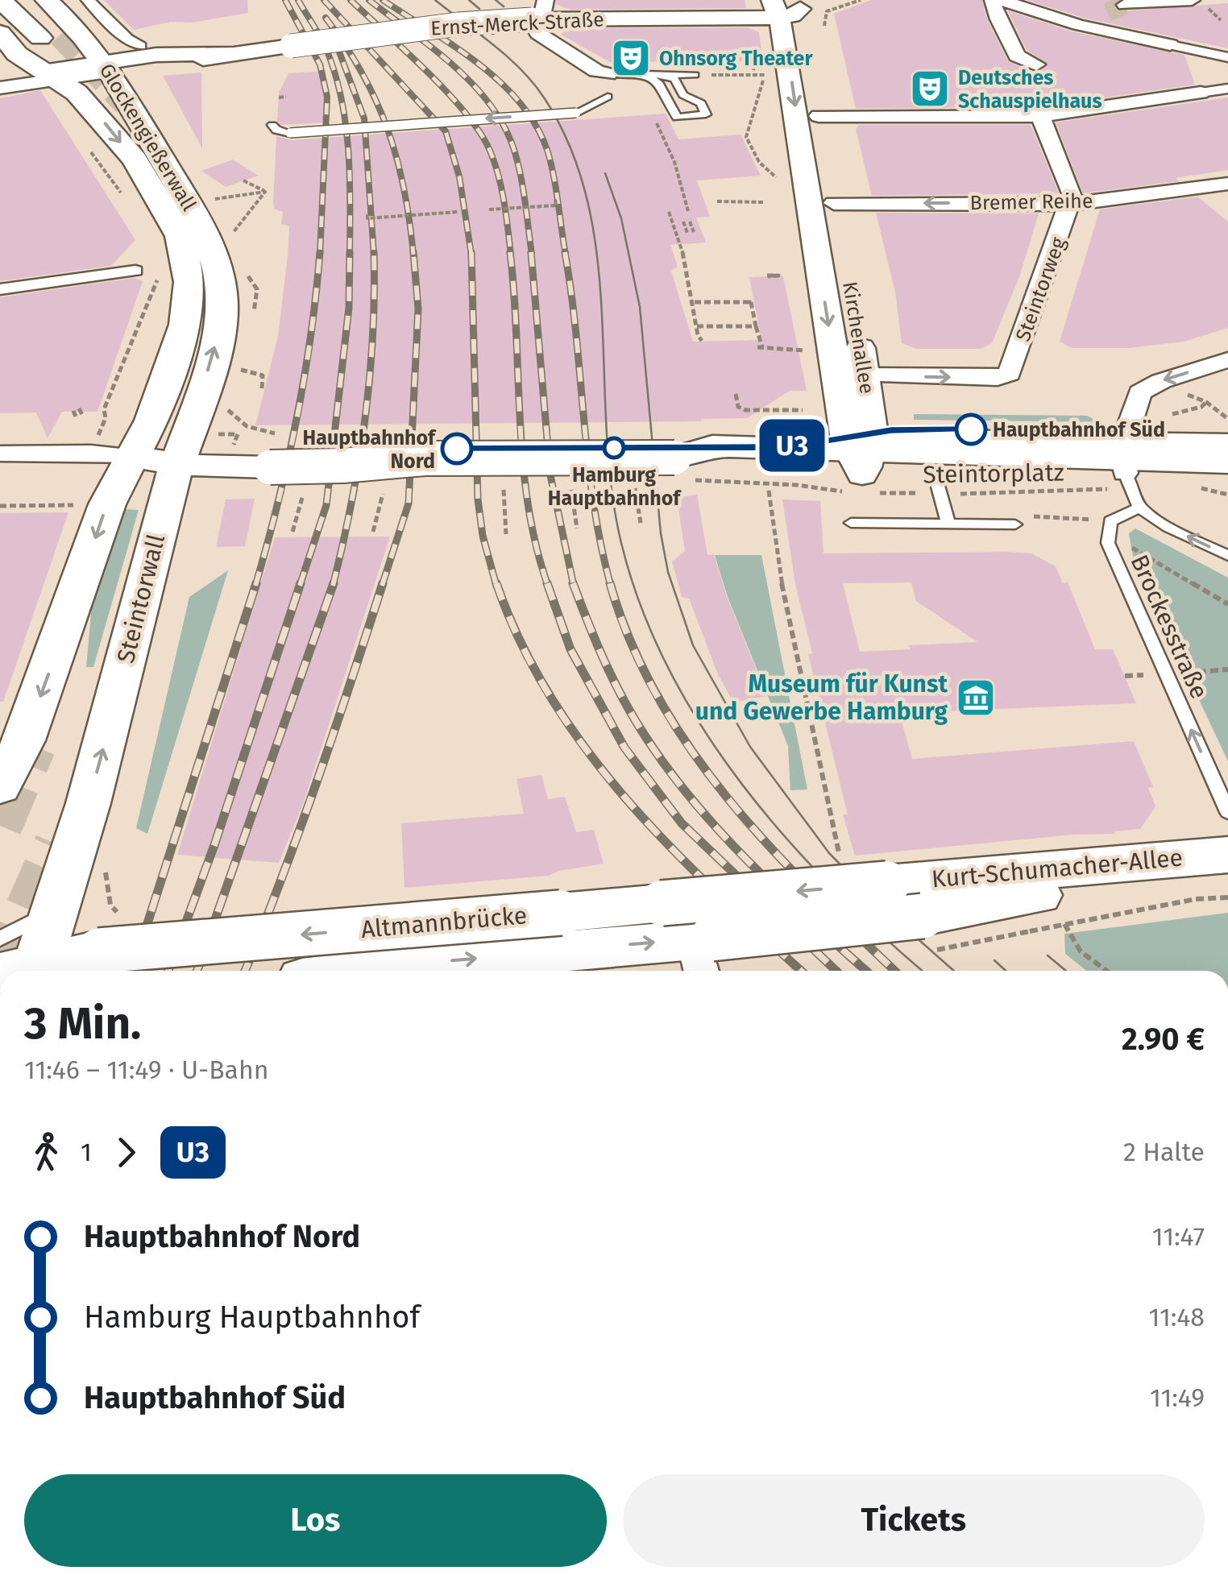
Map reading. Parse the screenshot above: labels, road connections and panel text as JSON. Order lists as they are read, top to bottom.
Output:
{
  "streets": {
    "main road": [
      "Glockengießerwall",
      "Steintorplatz",
      "Steintorwall",
      "Kurt-Schumacher-Allee",
      "Altmannbrücke"
    ],
    "street": [
      "Ernst-Merck-Straße",
      "Bremer Reihe",
      "Steintorweg",
      "Kirchenallee"
    ],
    "lane": ["Brockesstraße"]
  },
  "crossings": [
    ["Ernst-Merck-Straße", "Glockengießerwall"],
    ["Ernst-Merck-Straße", "Kirchenallee"],
    ["Glockengießerwall", "Steintorwall"],
    ["Bremer Reihe", "Steintorweg"],
    ["Bremer Reihe", "Kirchenallee"],
    ["Steintorweg", "Kirchenallee"],
    ["Kirchenallee", "Steintorplatz"],
    ["Steintorwall", "Altmannbrücke"],
    ["Kurt-Schumacher-Allee", "Altmannbrücke"]
  ],
  "one_way": ["Steintorweg", "Brockesstraße"],
  "places": {
    "theatre": ["Ohnsorg Theater", "Deutsches Schauspielhaus"],
    "other": ["Hauptbahnhof Süd", "Hamburg Hauptbahnhof", "Hauptbahnhof Nord"],
    "museum": ["Museum für Kunst und Gewerbe Hamburg"]
  },
  "lines": ["metro line U3"],
  "page": {
    "on_map": "U3",
    "heading": ["3 Min.", "11:46 – 11:49 · U-Bahn", "2.90 €"],
    "legs": ["1", "U3", "2 Halte"],
    "list": [
      {
        "name": "Hauptbahnhof Nord",
        "value": "11:47"
      },
      {
        "name": "Hamburg Hauptbahnhof",
        "value": "11:48"
      },
      {
        "name": "Hauptbahnhof Süd",
        "value": "11:49"
      }
    ],
    "buttons": ["Los", "Tickets"]
  }
}
